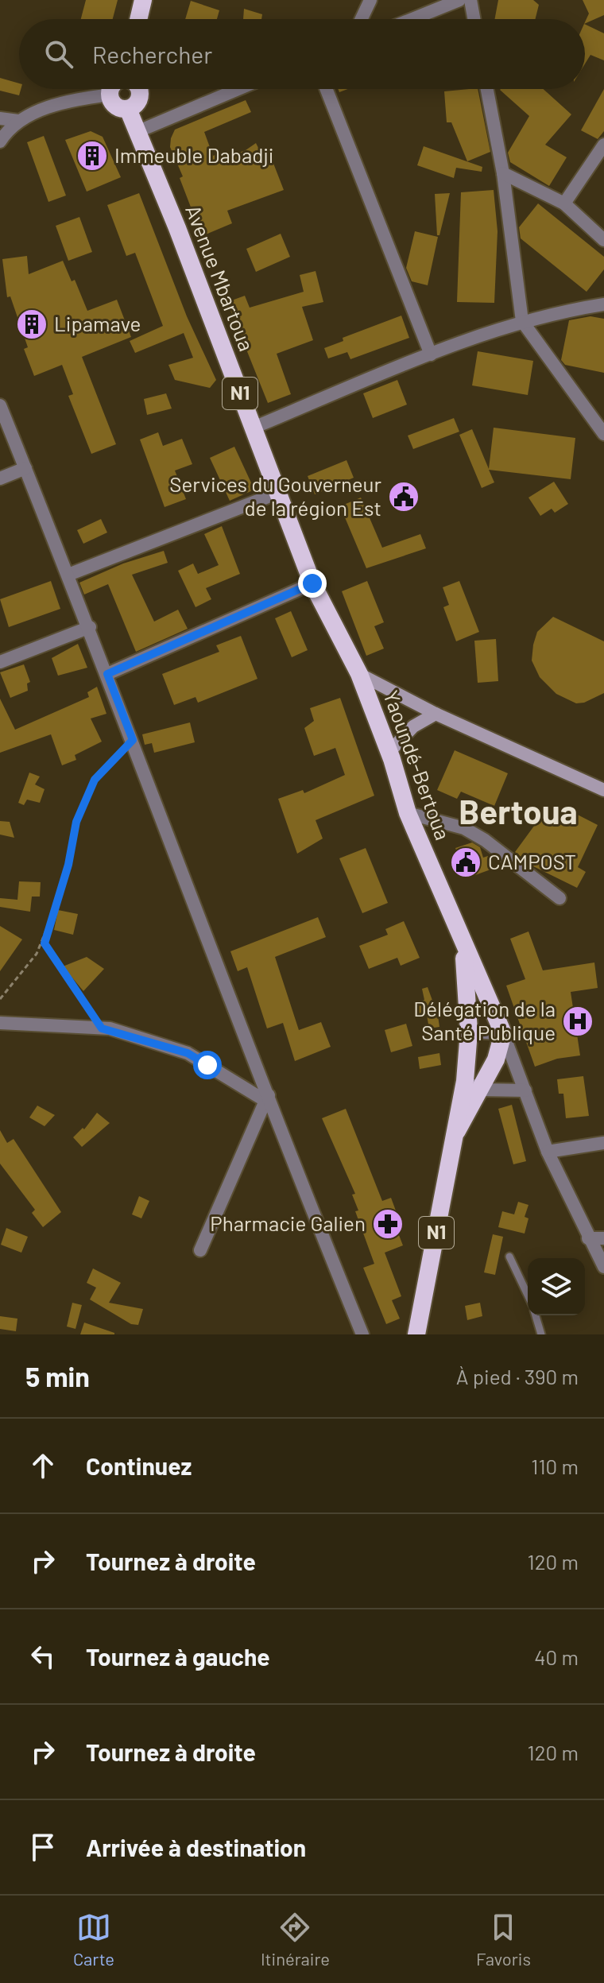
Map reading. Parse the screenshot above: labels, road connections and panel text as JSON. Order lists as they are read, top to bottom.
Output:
{
  "streets": {
    "highway": ["Avenue Mbartoua", "N1", "Yaoundé-Bertoua"]
  },
  "crossings": [
    ["Avenue Mbartoua", "Yaoundé-Bertoua"],
    ["N1", "Yaoundé-Bertoua"]
  ],
  "districts": ["Bertoua"],
  "places": {
    "building": ["Immeuble Dabadji", "Lipamave"],
    "public building": ["Services du Gouverneur de la région Est", "CAMPOST"],
    "hospital": ["Délégation de la Santé Publique"],
    "pharmacy": ["Pharmacie Galien"]
  },
  "page": {
    "search": "Rechercher",
    "heading": ["5 min", "À pied · 390 m"],
    "list": [
      ["Continuez", "110 m"],
      ["Tournez à droite", "120 m"],
      ["Tournez à gauche", "40 m"],
      ["Tournez à droite", "120 m"],
      "Arrivée à destination"
    ],
    "nav": ["Carte", "Itinéraire", "Favoris"]
  }
}
